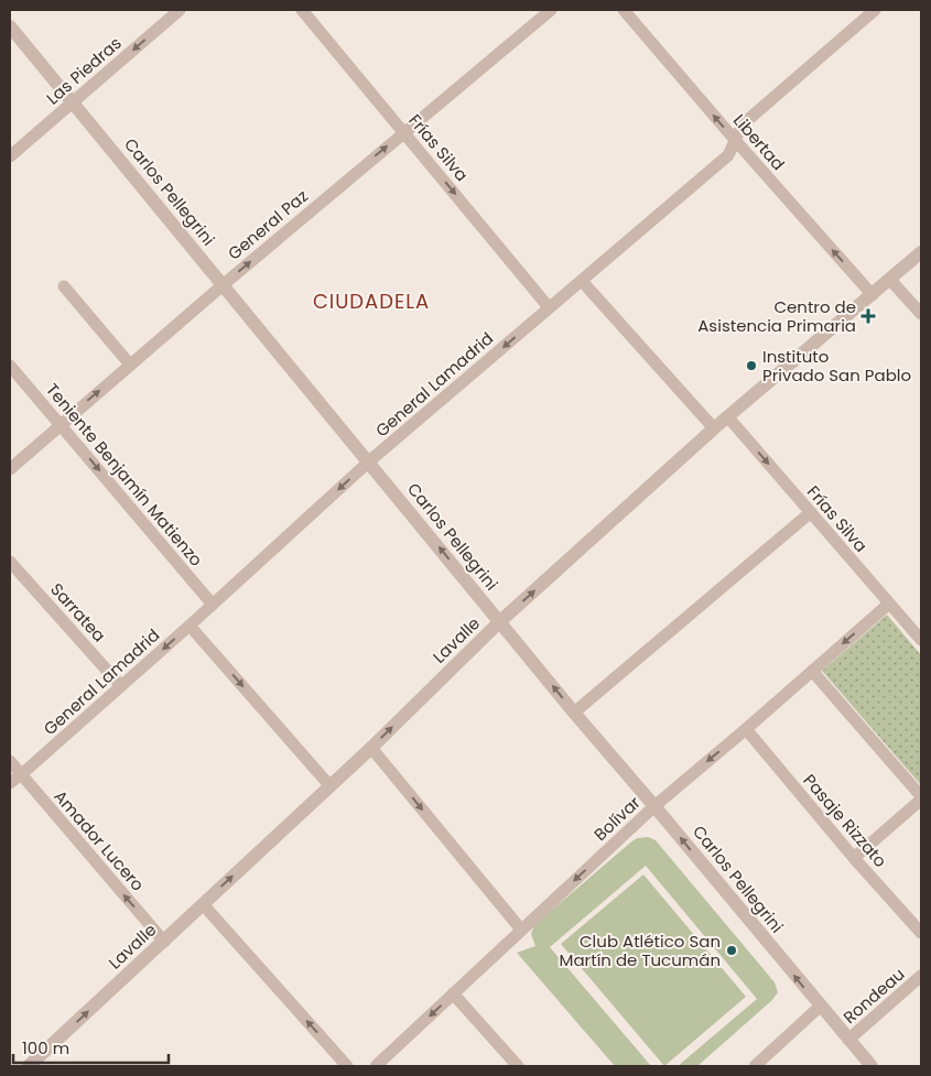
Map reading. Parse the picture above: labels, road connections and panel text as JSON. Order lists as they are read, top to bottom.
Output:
{
  "streets": {
    "street": [
      "Las Piedras",
      "Libertad",
      "Frías Silva",
      "Carlos Pellegrini",
      "General Paz",
      "General Lamadrid",
      "Teniente Benjamín Matienzo",
      "Sarratea",
      "Lavalle",
      "Bolívar",
      "Pasaje Rizzato",
      "Amador Lucero",
      "Rondeau"
    ]
  },
  "crossings": [
    ["Las Piedras", "Carlos Pellegrini"],
    ["Libertad", "General Lamadrid"],
    ["Libertad", "Lavalle"],
    ["Frías Silva", "General Paz"],
    ["Frías Silva", "General Lamadrid"],
    ["Frías Silva", "Lavalle"],
    ["Frías Silva", "Bolívar"],
    ["Carlos Pellegrini", "General Paz"],
    ["Carlos Pellegrini", "General Lamadrid"],
    ["Carlos Pellegrini", "Lavalle"],
    ["Carlos Pellegrini", "Bolívar"],
    ["Carlos Pellegrini", "Rondeau"],
    ["General Paz", "Teniente Benjamín Matienzo"],
    ["General Lamadrid", "Teniente Benjamín Matienzo"],
    ["General Lamadrid", "Sarratea"],
    ["General Lamadrid", "Amador Lucero"],
    ["Lavalle", "Amador Lucero"],
    ["Bolívar", "Pasaje Rizzato"]
  ],
  "one_way": [
    "Las Piedras",
    "Libertad",
    "Frías Silva",
    "Carlos Pellegrini",
    "General Paz",
    "General Lamadrid",
    "Teniente Benjamín Matienzo",
    "Lavalle",
    "Bolívar",
    "Amador Lucero"
  ],
  "districts": ["CIUDADELA"],
  "places": {
    "health": ["Centro de Asistencia Primaria"],
    "other": ["Instituto Privado San Pablo", "Club Atlético San Martín de Tucumán"]
  },
  "scale_bar": "100 m"
}
